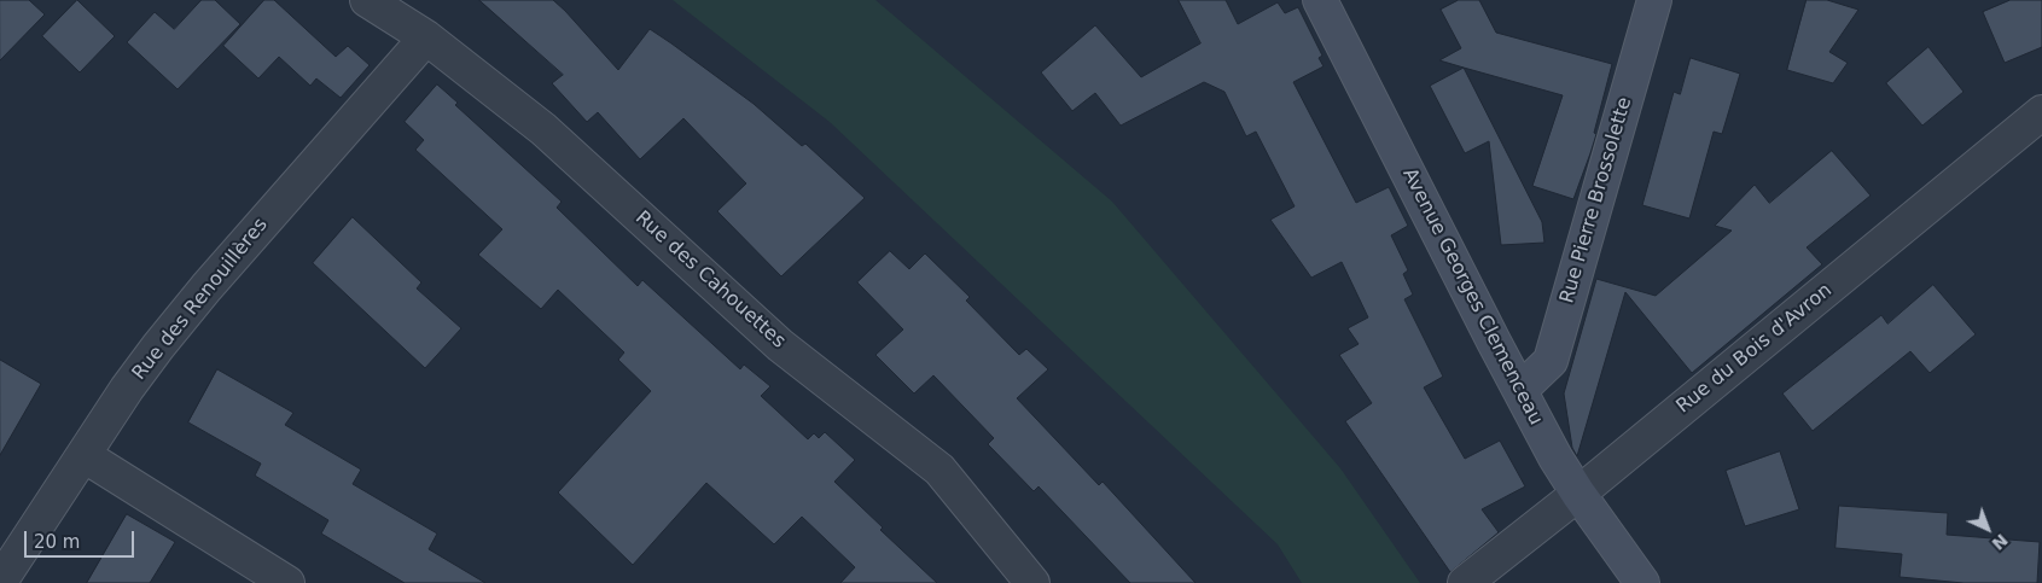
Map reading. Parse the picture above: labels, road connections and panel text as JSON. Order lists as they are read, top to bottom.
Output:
{
  "streets": {
    "street": [
      "Rue Pierre Brossolette",
      "Rue des Cahouettes",
      "Avenue Georges Clemenceau",
      "Rue des Renouillères",
      "Rue du Bois d'Avron"
    ]
  },
  "crossings": [
    ["Rue Pierre Brossolette", "Avenue Georges Clemenceau"],
    ["Rue des Cahouettes", "Rue des Renouillères"],
    ["Avenue Georges Clemenceau", "Rue du Bois d'Avron"]
  ],
  "scale_bar": "20 m",
  "north": "bottom right"
}
